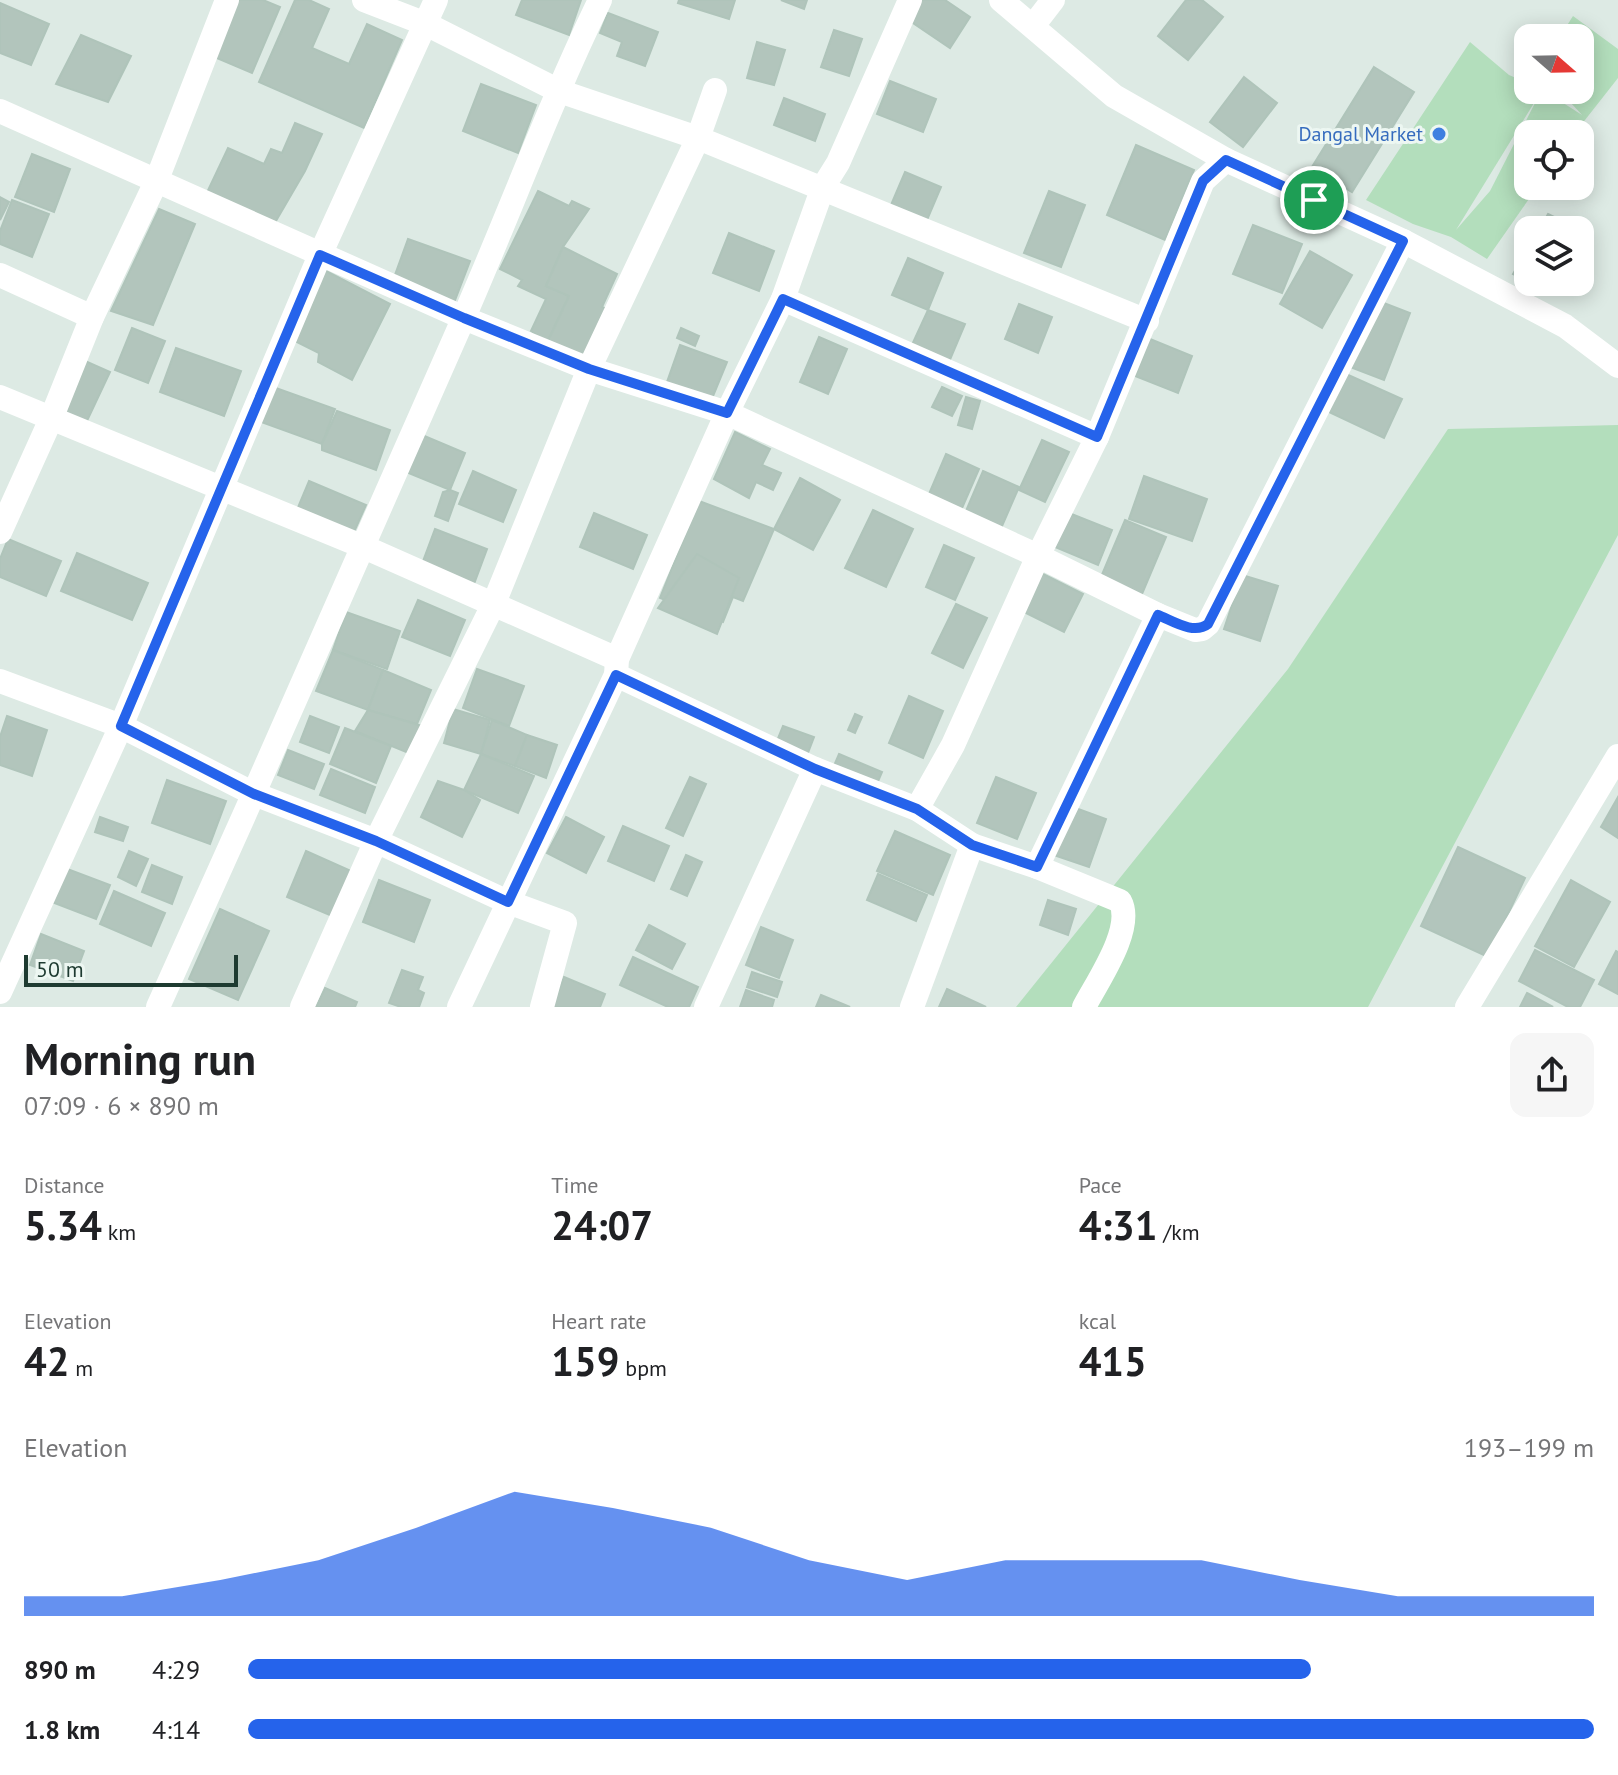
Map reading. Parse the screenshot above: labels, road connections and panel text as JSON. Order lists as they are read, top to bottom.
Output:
{
  "places": ["Dangal Market"],
  "scale_bar": "50 m",
  "north": "right",
  "page": {
    "scale": "50 m",
    "heading": ["Morning run", "07:09 · 6 × 890 m"],
    "stats": [
      ["Distance", "5.34 km"],
      ["Time", "24:07"],
      ["Pace", "4:31 /km"],
      ["Elevation", "42 m"],
      ["Heart rate", "159 bpm"],
      ["kcal", "415"]
    ],
    "chart": ["Elevation", "193–199 m"],
    "list": [
      {
        "name": "890 m",
        "note": "4:29"
      },
      {
        "name": "1.8 km",
        "note": "4:14"
      }
    ]
  }
}
